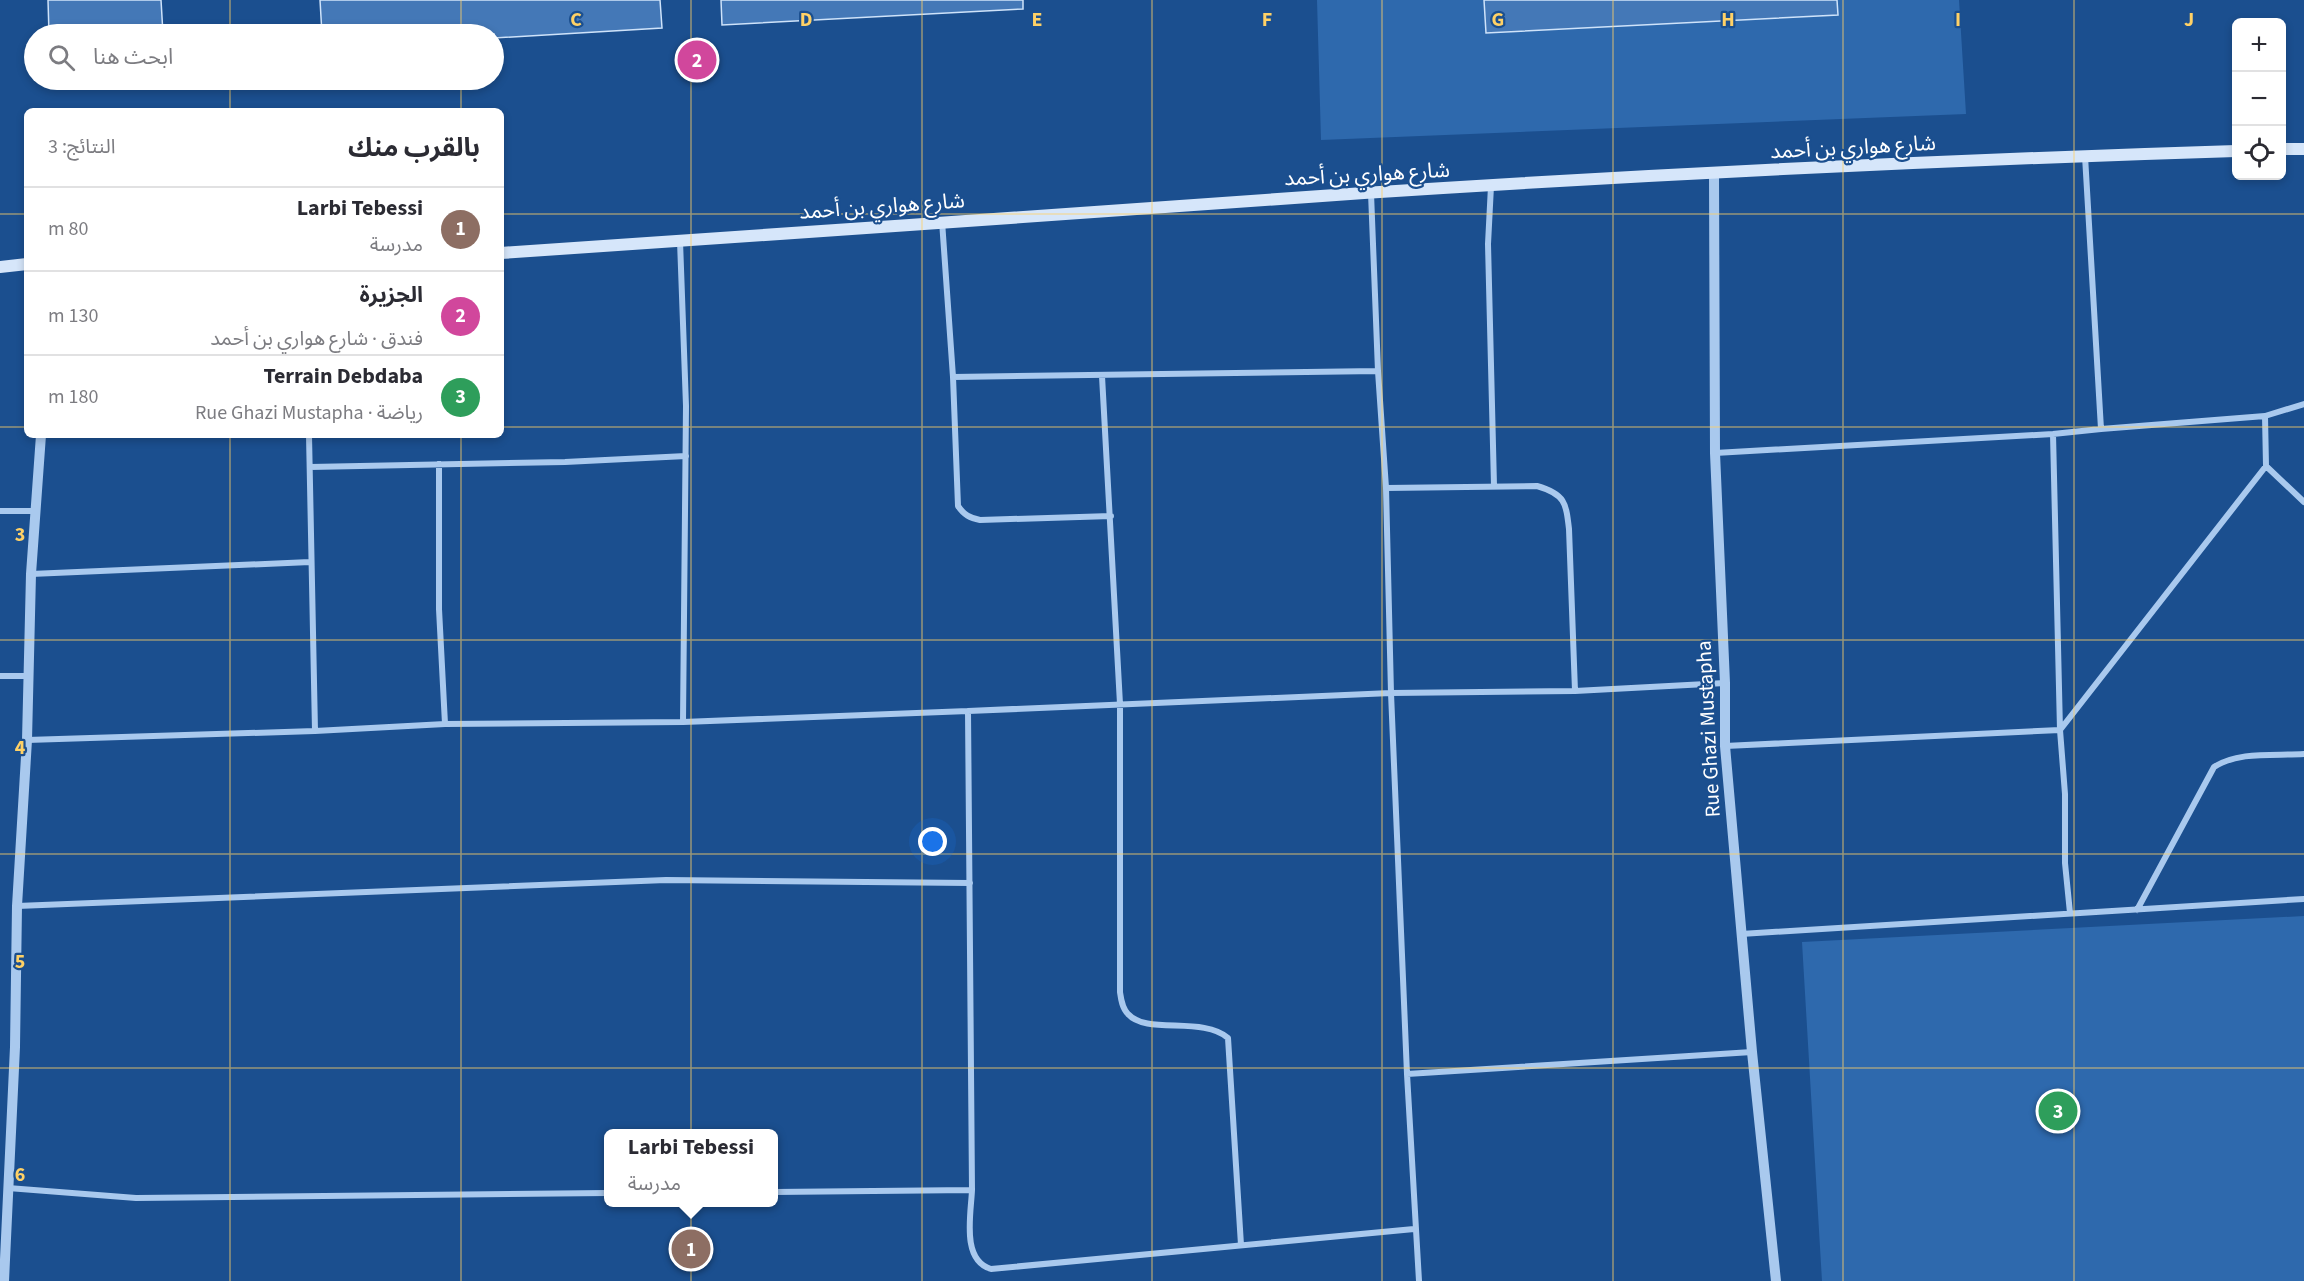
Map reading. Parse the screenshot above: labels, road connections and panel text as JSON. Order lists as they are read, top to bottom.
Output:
{
  "streets": {
    "main road": ["شارع هواري بن أحمد"],
    "street": ["Rue Ghazi Mustapha"]
  },
  "crossings": [
    ["شارع هواري بن أحمد", "Rue Ghazi Mustapha"]
  ],
  "page": {
    "map_buttons": ["+", "−"],
    "search": "ابحث هنا",
    "pins": ["2", "3", "1"],
    "heading": ["بالقرب منك", "النتائج: 3"],
    "list": [
      {
        "mark": "1",
        "name": "Larbi Tebessi",
        "note": "مدرسة",
        "value": "80 m"
      },
      {
        "mark": "2",
        "name": "الجزيرة",
        "note": "فندق · شارع هواري بن أحمد",
        "value": "130 m"
      },
      {
        "mark": "3",
        "name": "Terrain Debdaba",
        "note": "رياضة · Rue Ghazi Mustapha",
        "value": "180 m"
      }
    ],
    "popup": ["Larbi Tebessi", "مدرسة"]
  },
  "grid": {
    "columns": [
      "C",
      "D",
      "E",
      "F",
      "G",
      "H",
      "I",
      "J"
    ],
    "rows": [
      "3",
      "4",
      "5",
      "6"
    ]
  }
}
